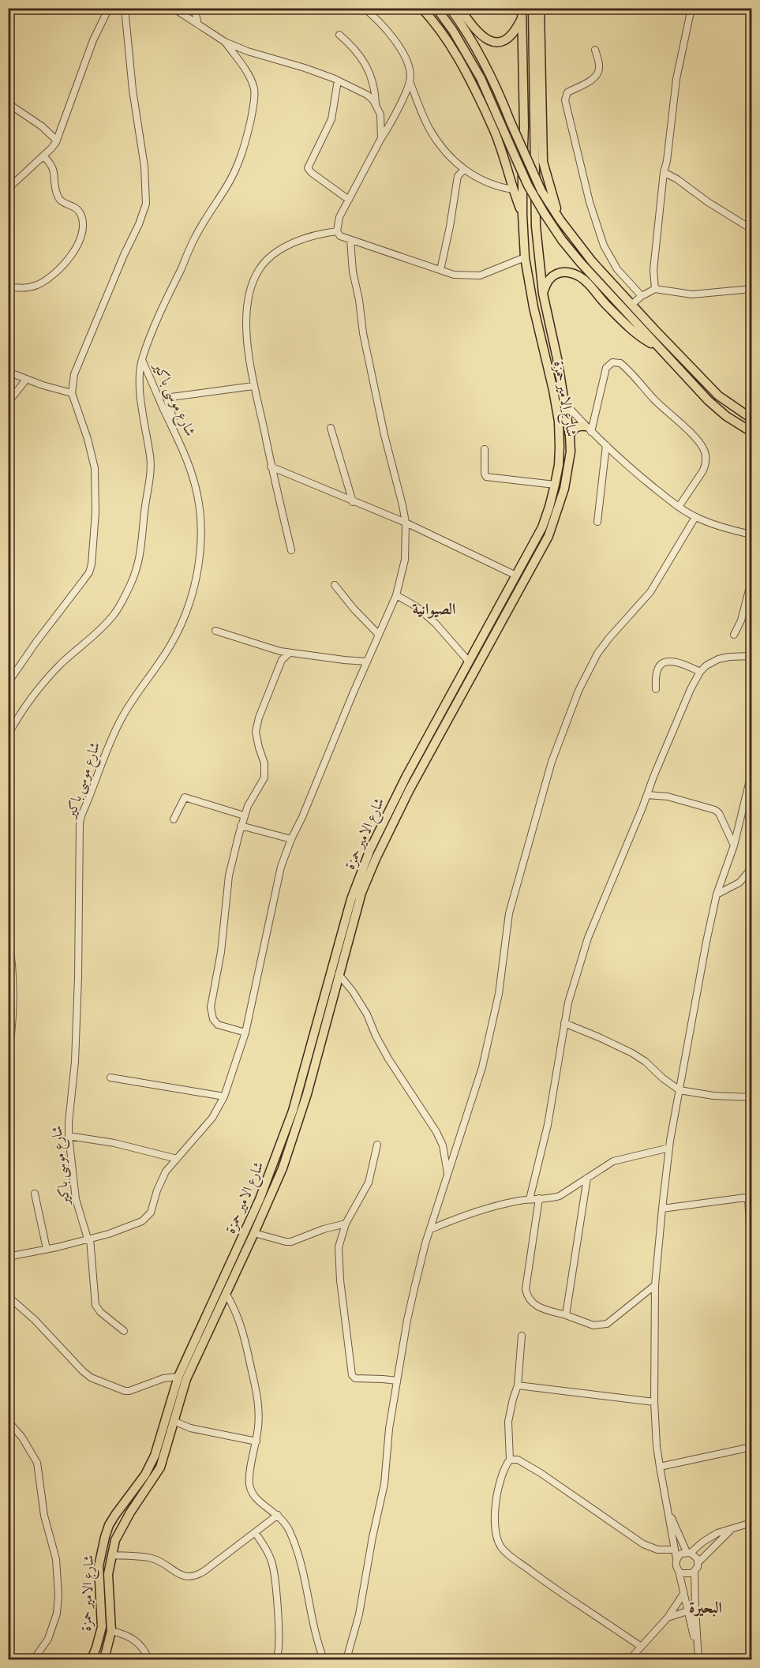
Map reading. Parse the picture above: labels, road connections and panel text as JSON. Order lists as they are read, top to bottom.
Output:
{
  "streets": {
    "main road": ["شارع الامير حمزة"],
    "street": ["شارع موسى باكير"]
  },
  "districts": ["الصيوانية", "البحيرة"]
}
